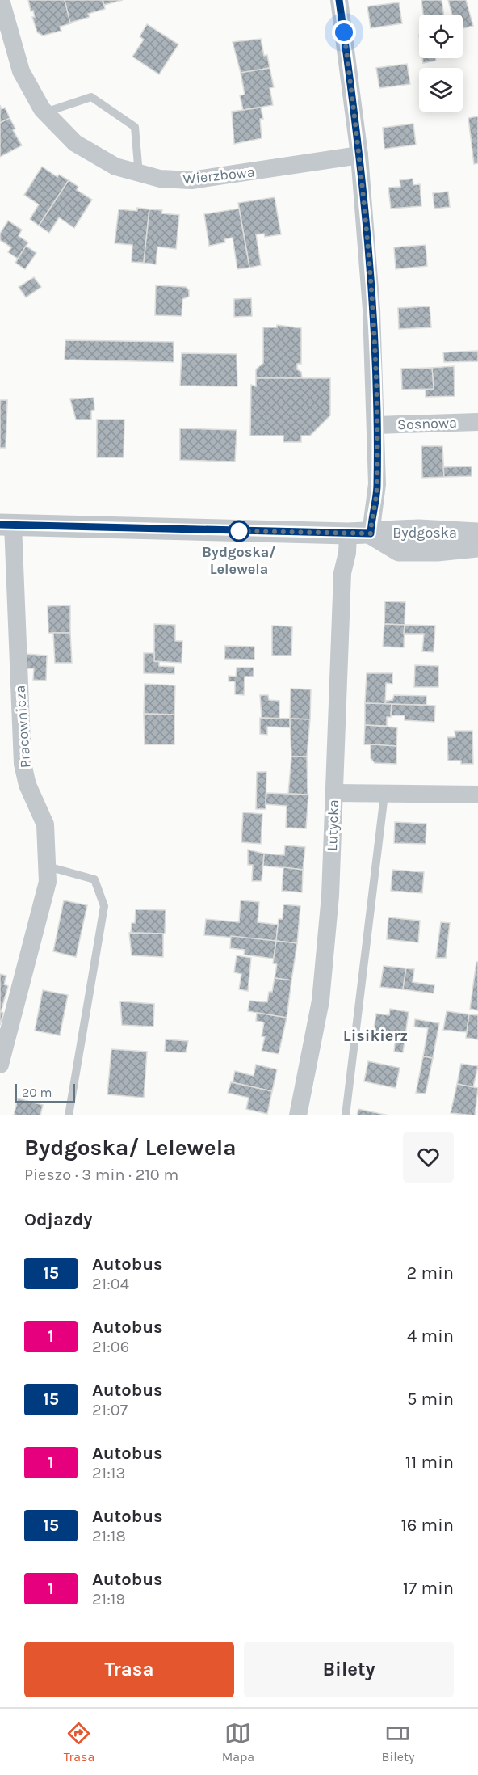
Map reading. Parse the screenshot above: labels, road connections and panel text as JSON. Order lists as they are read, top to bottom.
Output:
{
  "streets": {
    "street": [
      "Wierzbowa",
      "Sosnowa",
      "Bydgoska",
      "Pracownicza",
      "Lutycka"
    ]
  },
  "crossings": [
    ["Bydgoska", "Pracownicza"],
    ["Bydgoska", "Lutycka"]
  ],
  "districts": ["Lisikierz"],
  "places": ["Bydgoska/ Lelewela"],
  "lines": ["bus line 15"],
  "scale_bar": "20 m",
  "page": {
    "scale": "20 m",
    "heading": [
      ["Bydgoska/ Lelewela", "Pieszo · 3 min · 210 m"],
      "Odjazdy"
    ],
    "list": [
      {
        "mark": "15",
        "name": "Autobus",
        "note": "21:04",
        "value": "2 min"
      },
      {
        "mark": "1",
        "name": "Autobus",
        "note": "21:06",
        "value": "4 min"
      },
      {
        "mark": "15",
        "name": "Autobus",
        "note": "21:07",
        "value": "5 min"
      },
      {
        "mark": "1",
        "name": "Autobus",
        "note": "21:13",
        "value": "11 min"
      },
      {
        "mark": "15",
        "name": "Autobus",
        "note": "21:18",
        "value": "16 min"
      },
      {
        "mark": "1",
        "name": "Autobus",
        "note": "21:19",
        "value": "17 min"
      }
    ],
    "buttons": ["Trasa", "Bilety"],
    "tabs": ["Trasa", "Mapa", "Bilety"]
  }
}
